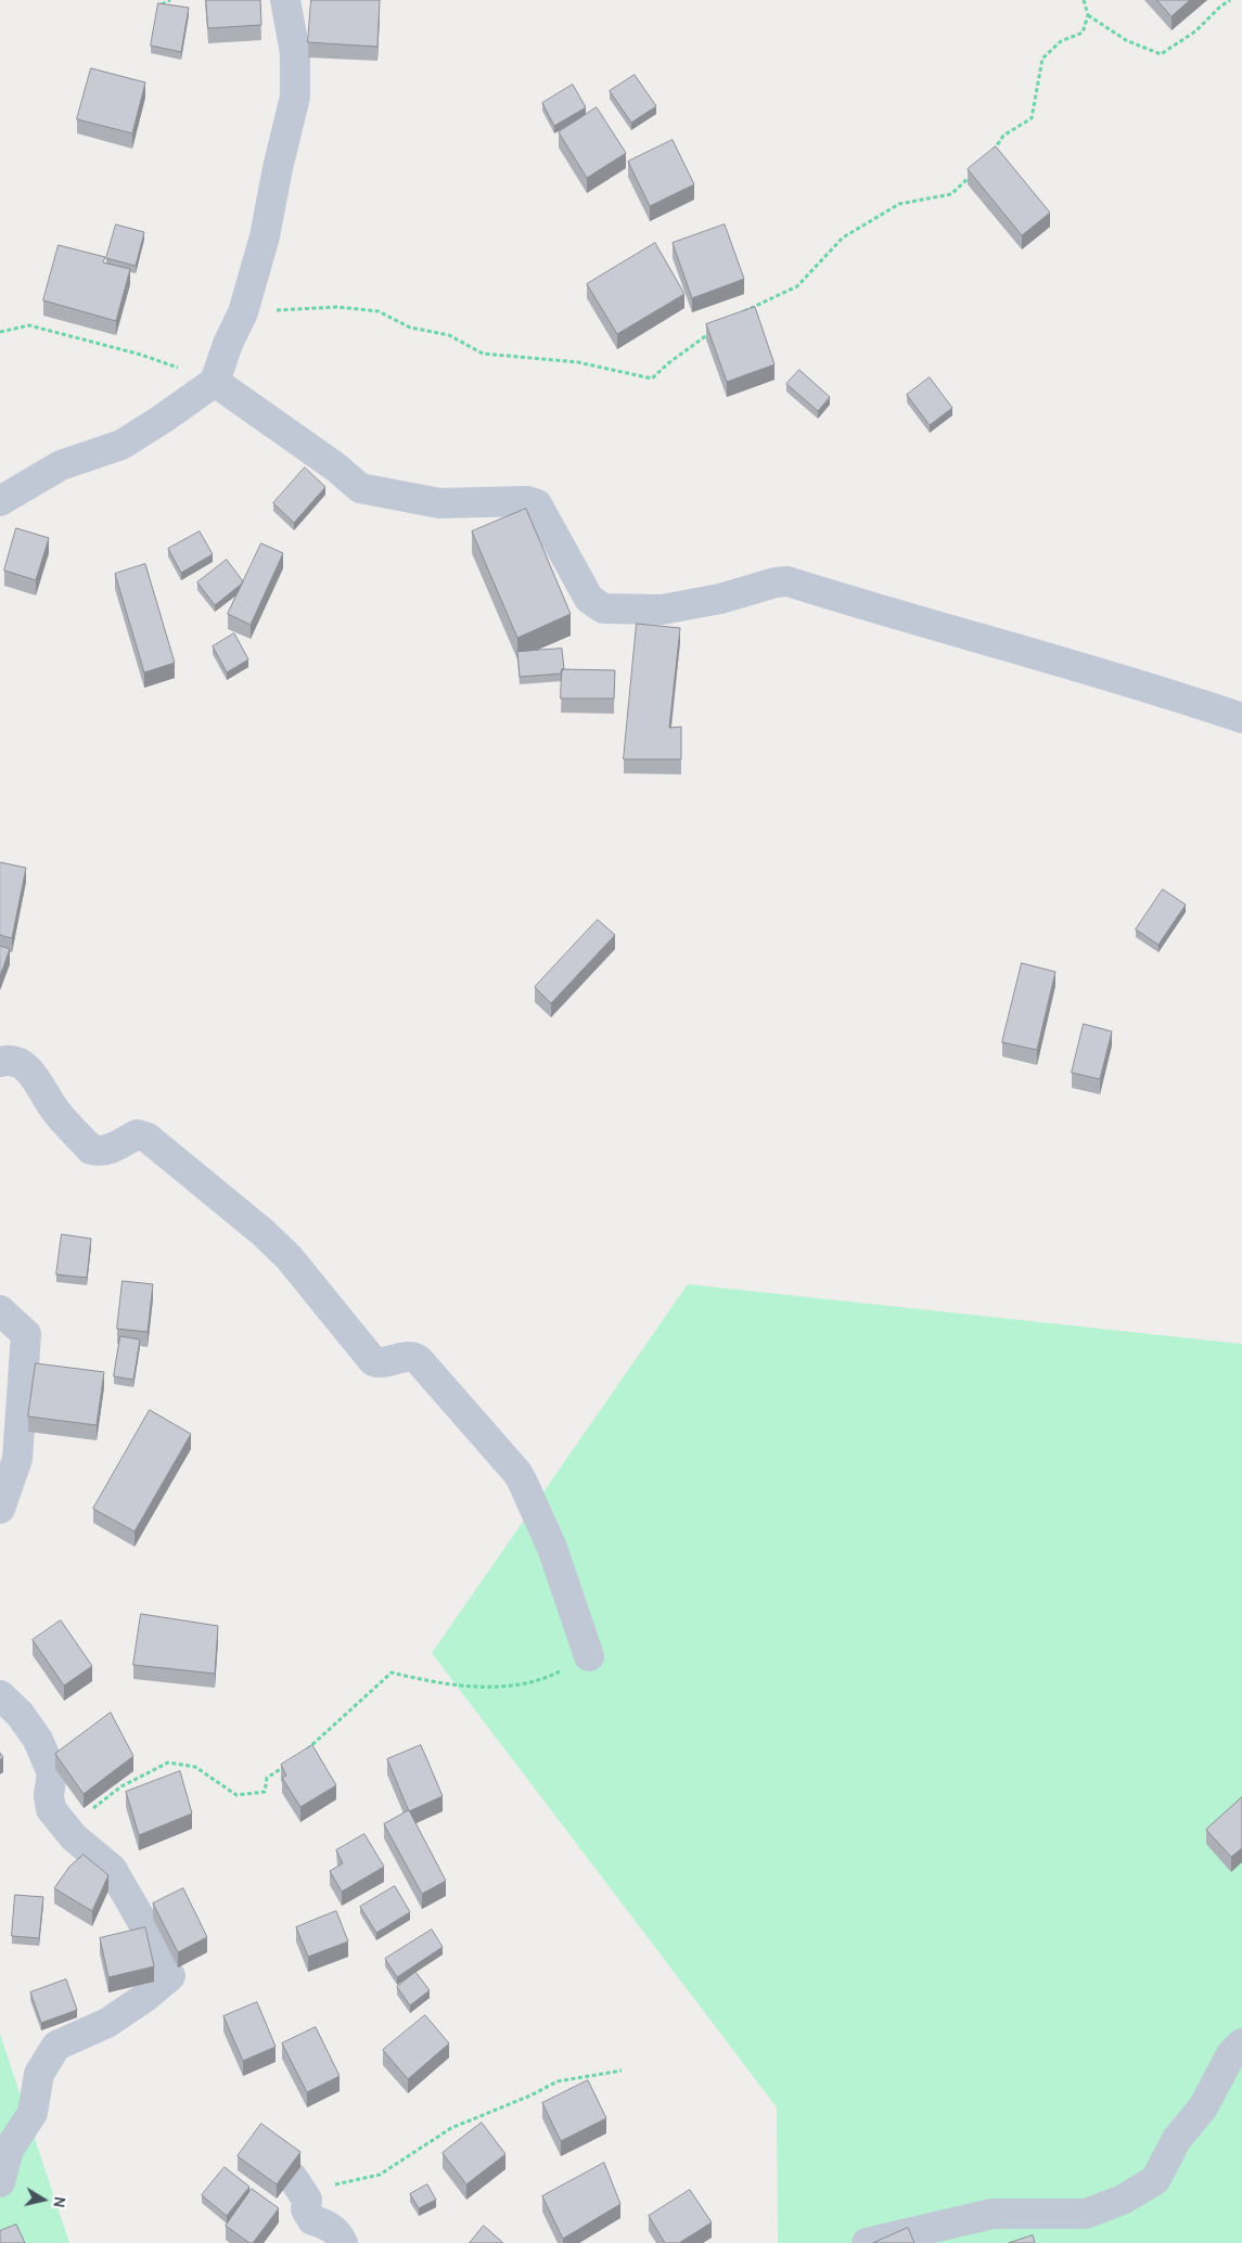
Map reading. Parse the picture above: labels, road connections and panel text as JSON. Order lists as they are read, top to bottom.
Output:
{
  "north": "right"
}
